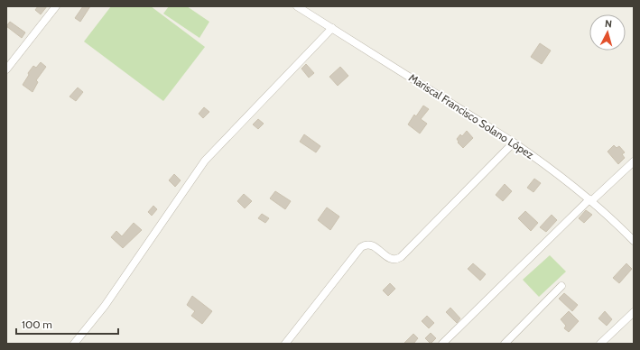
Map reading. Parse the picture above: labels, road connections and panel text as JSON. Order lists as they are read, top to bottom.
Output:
{
  "streets": {
    "street": ["Mariscal Francisco Solano López"]
  },
  "scale_bar": "100 m",
  "north": "top"
}
